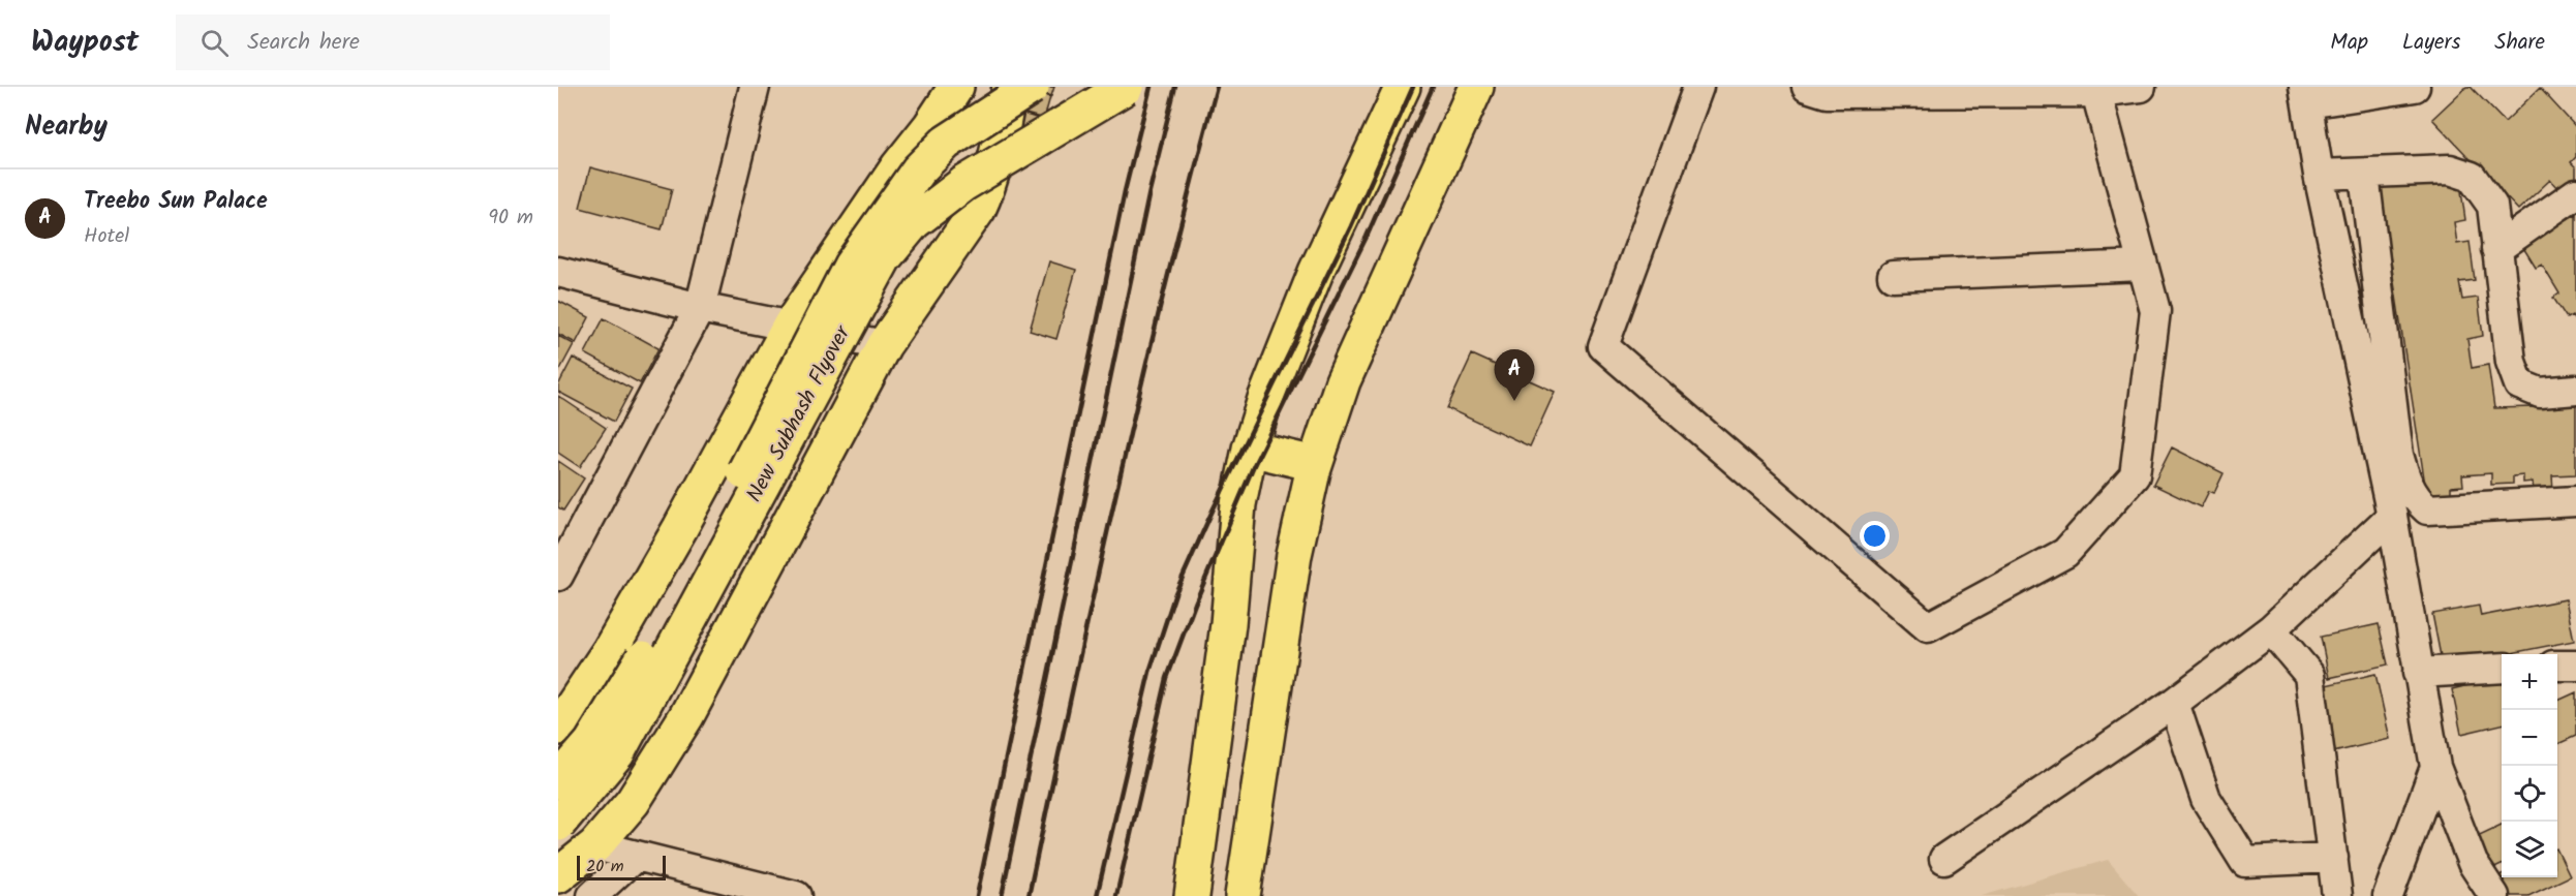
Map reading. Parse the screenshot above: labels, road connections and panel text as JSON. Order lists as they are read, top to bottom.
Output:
{
  "streets": {
    "main road": ["New Subhash Flyover"]
  },
  "scale_bar": "20 m",
  "page": {
    "header": "Waypost",
    "search": "Search here",
    "nav": ["Map", "Layers", "Share"],
    "heading": "Nearby",
    "list": [
      {
        "mark": "A",
        "name": "Treebo Sun Palace",
        "note": "Hotel",
        "value": "90 m"
      }
    ],
    "pins": "A",
    "map_buttons": ["+", "−"],
    "scale": "20 m"
  }
}
